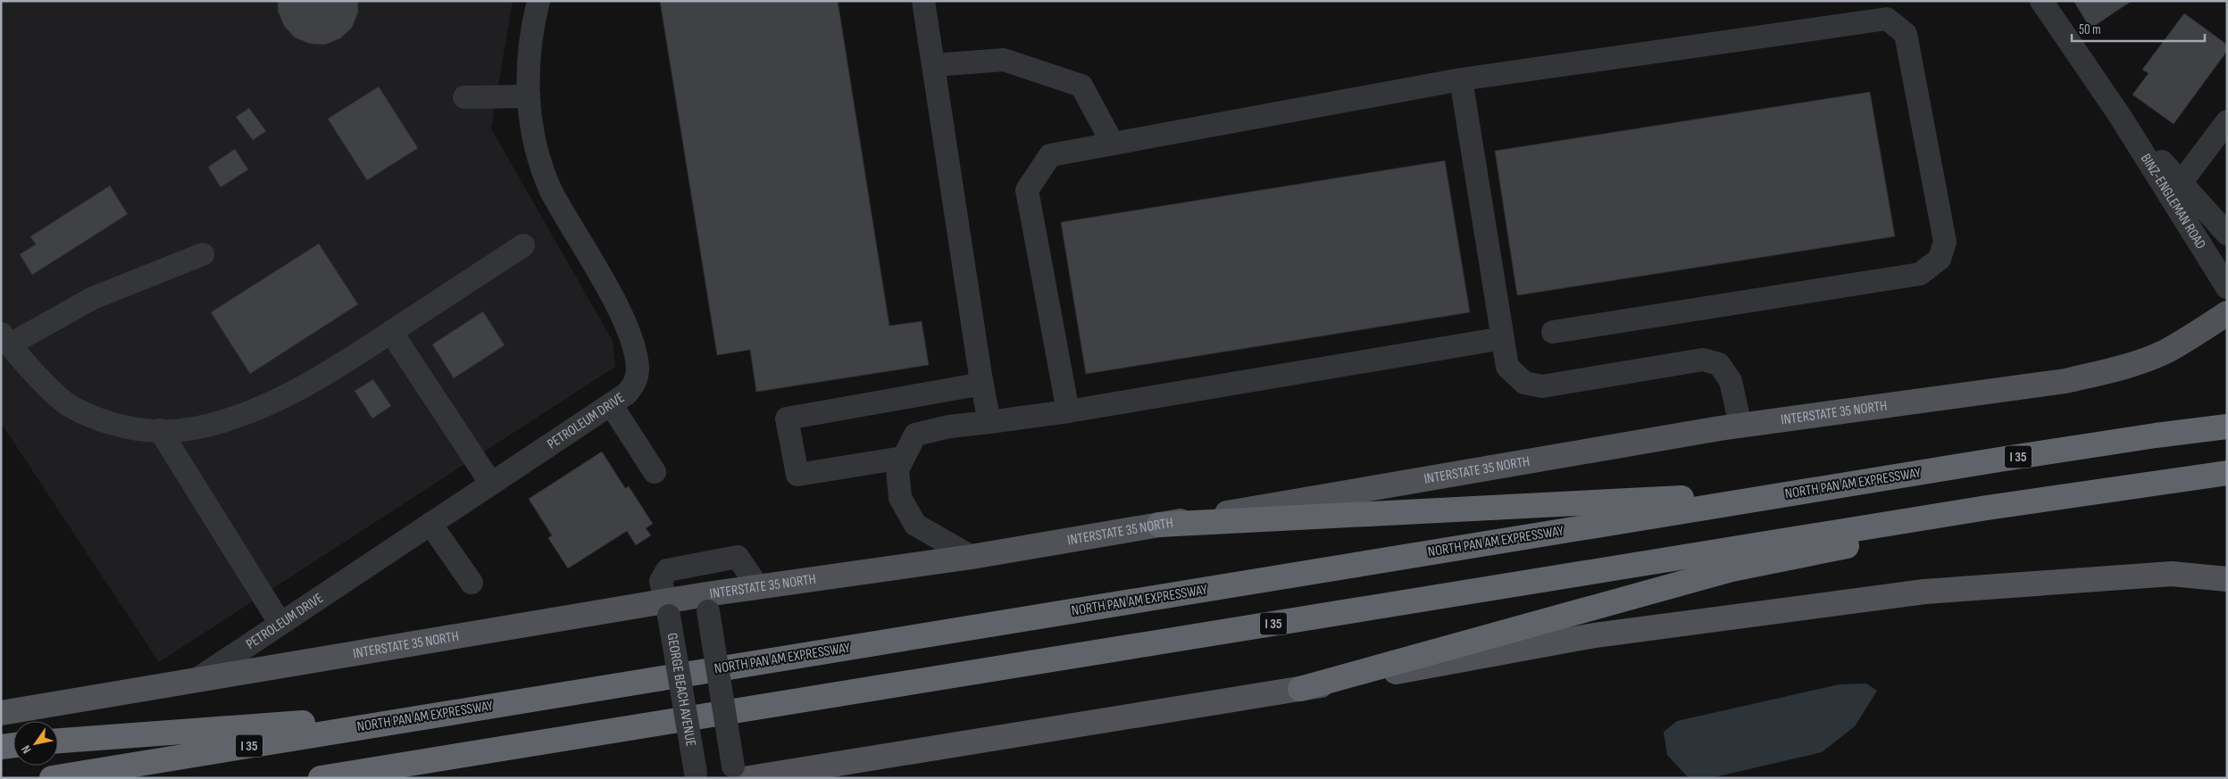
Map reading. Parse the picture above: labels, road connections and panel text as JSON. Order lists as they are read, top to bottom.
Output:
{
  "streets": {
    "highway": ["I 35", "NORTH PAN AM EXPRESSWAY"],
    "main road": ["INTERSTATE 35 NORTH"],
    "street": ["BINZ-ENGLEMAN ROAD", "PETROLEUM DRIVE", "GEORGE BEACH AVENUE"]
  },
  "crossings": [
    ["INTERSTATE 35 NORTH", "PETROLEUM DRIVE"],
    ["INTERSTATE 35 NORTH", "GEORGE BEACH AVENUE"]
  ],
  "scale_bar": "50 m",
  "north": "bottom left"
}
